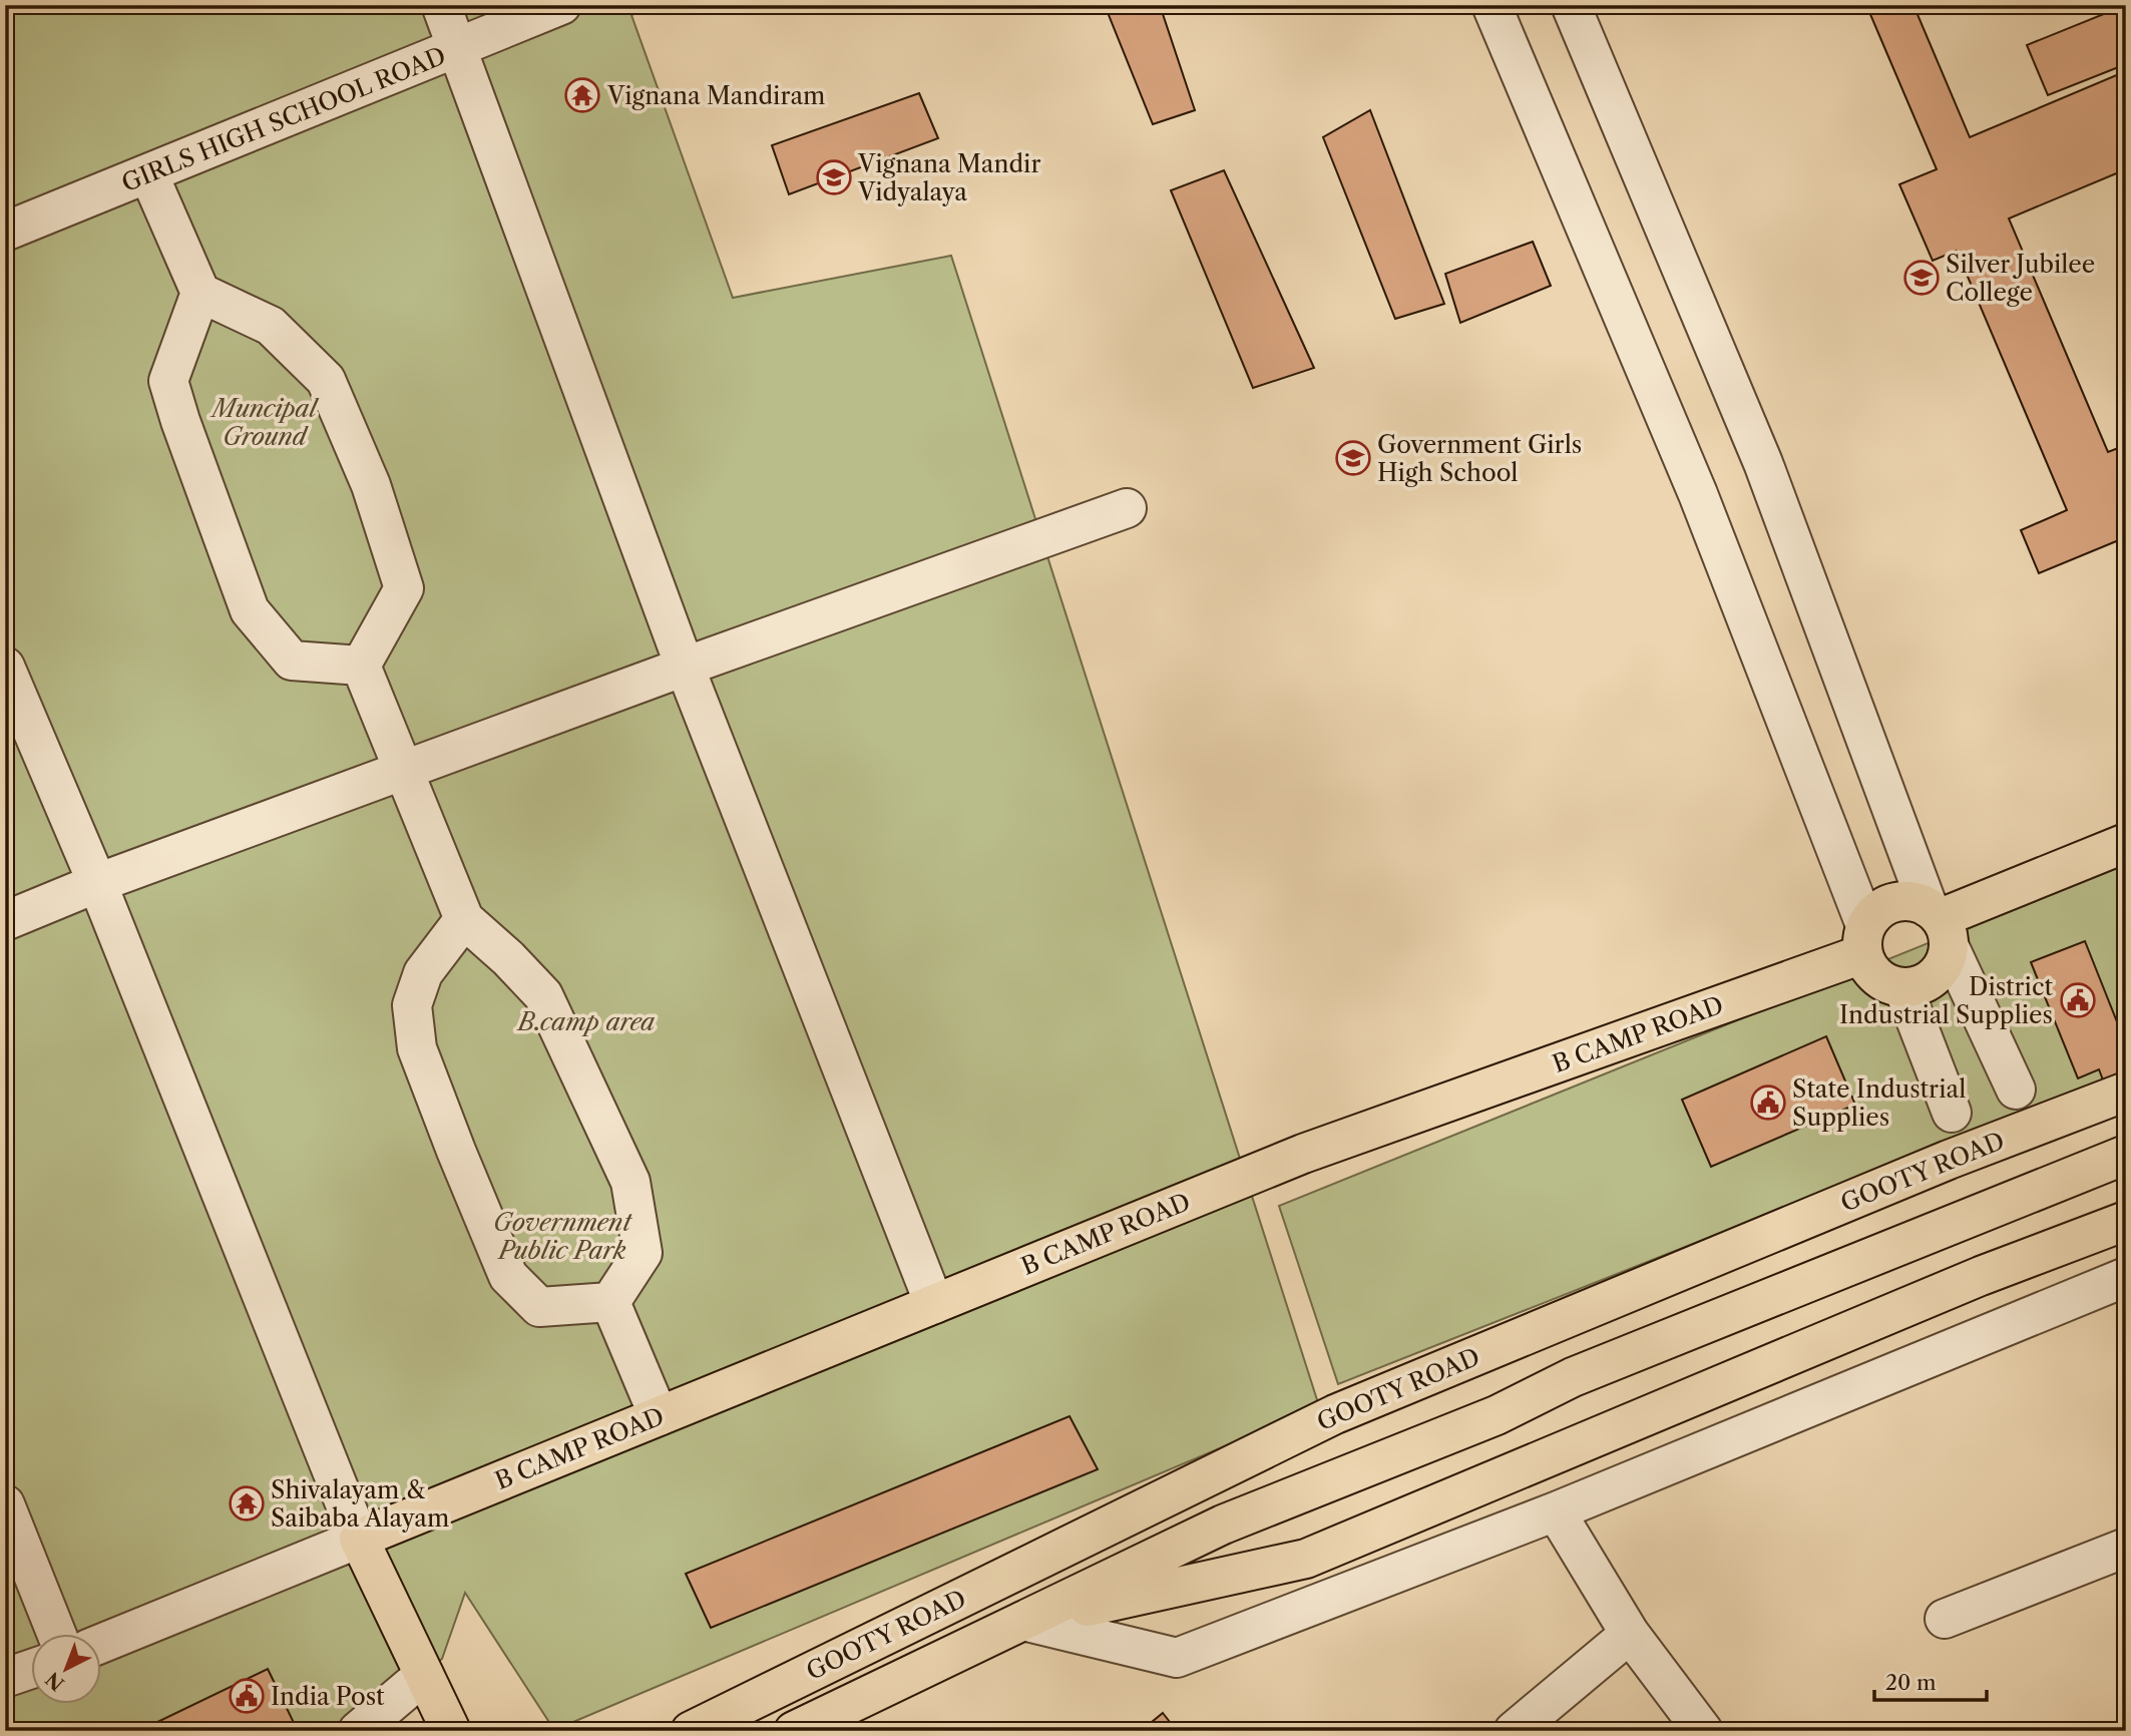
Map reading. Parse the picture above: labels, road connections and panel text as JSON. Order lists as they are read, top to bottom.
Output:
{
  "streets": {
    "main road": ["B CAMP ROAD", "GOOTY ROAD"],
    "street": ["GIRLS HIGH SCHOOL ROAD"]
  },
  "parks": ["Muncipal Ground", "B.camp area", "Government Public Park"],
  "places": {
    "temple": ["Vignana Mandiram", "Shivalayam & Saibaba Alayam"],
    "school or university": ["Vignana Mandir Vidyalaya", "Silver Jubilee College", "Government Girls High School"],
    "public building": ["District Industrial Supplies", "State Industrial Supplies", "India Post"]
  },
  "scale_bar": "20 m",
  "north": "bottom left"
}
